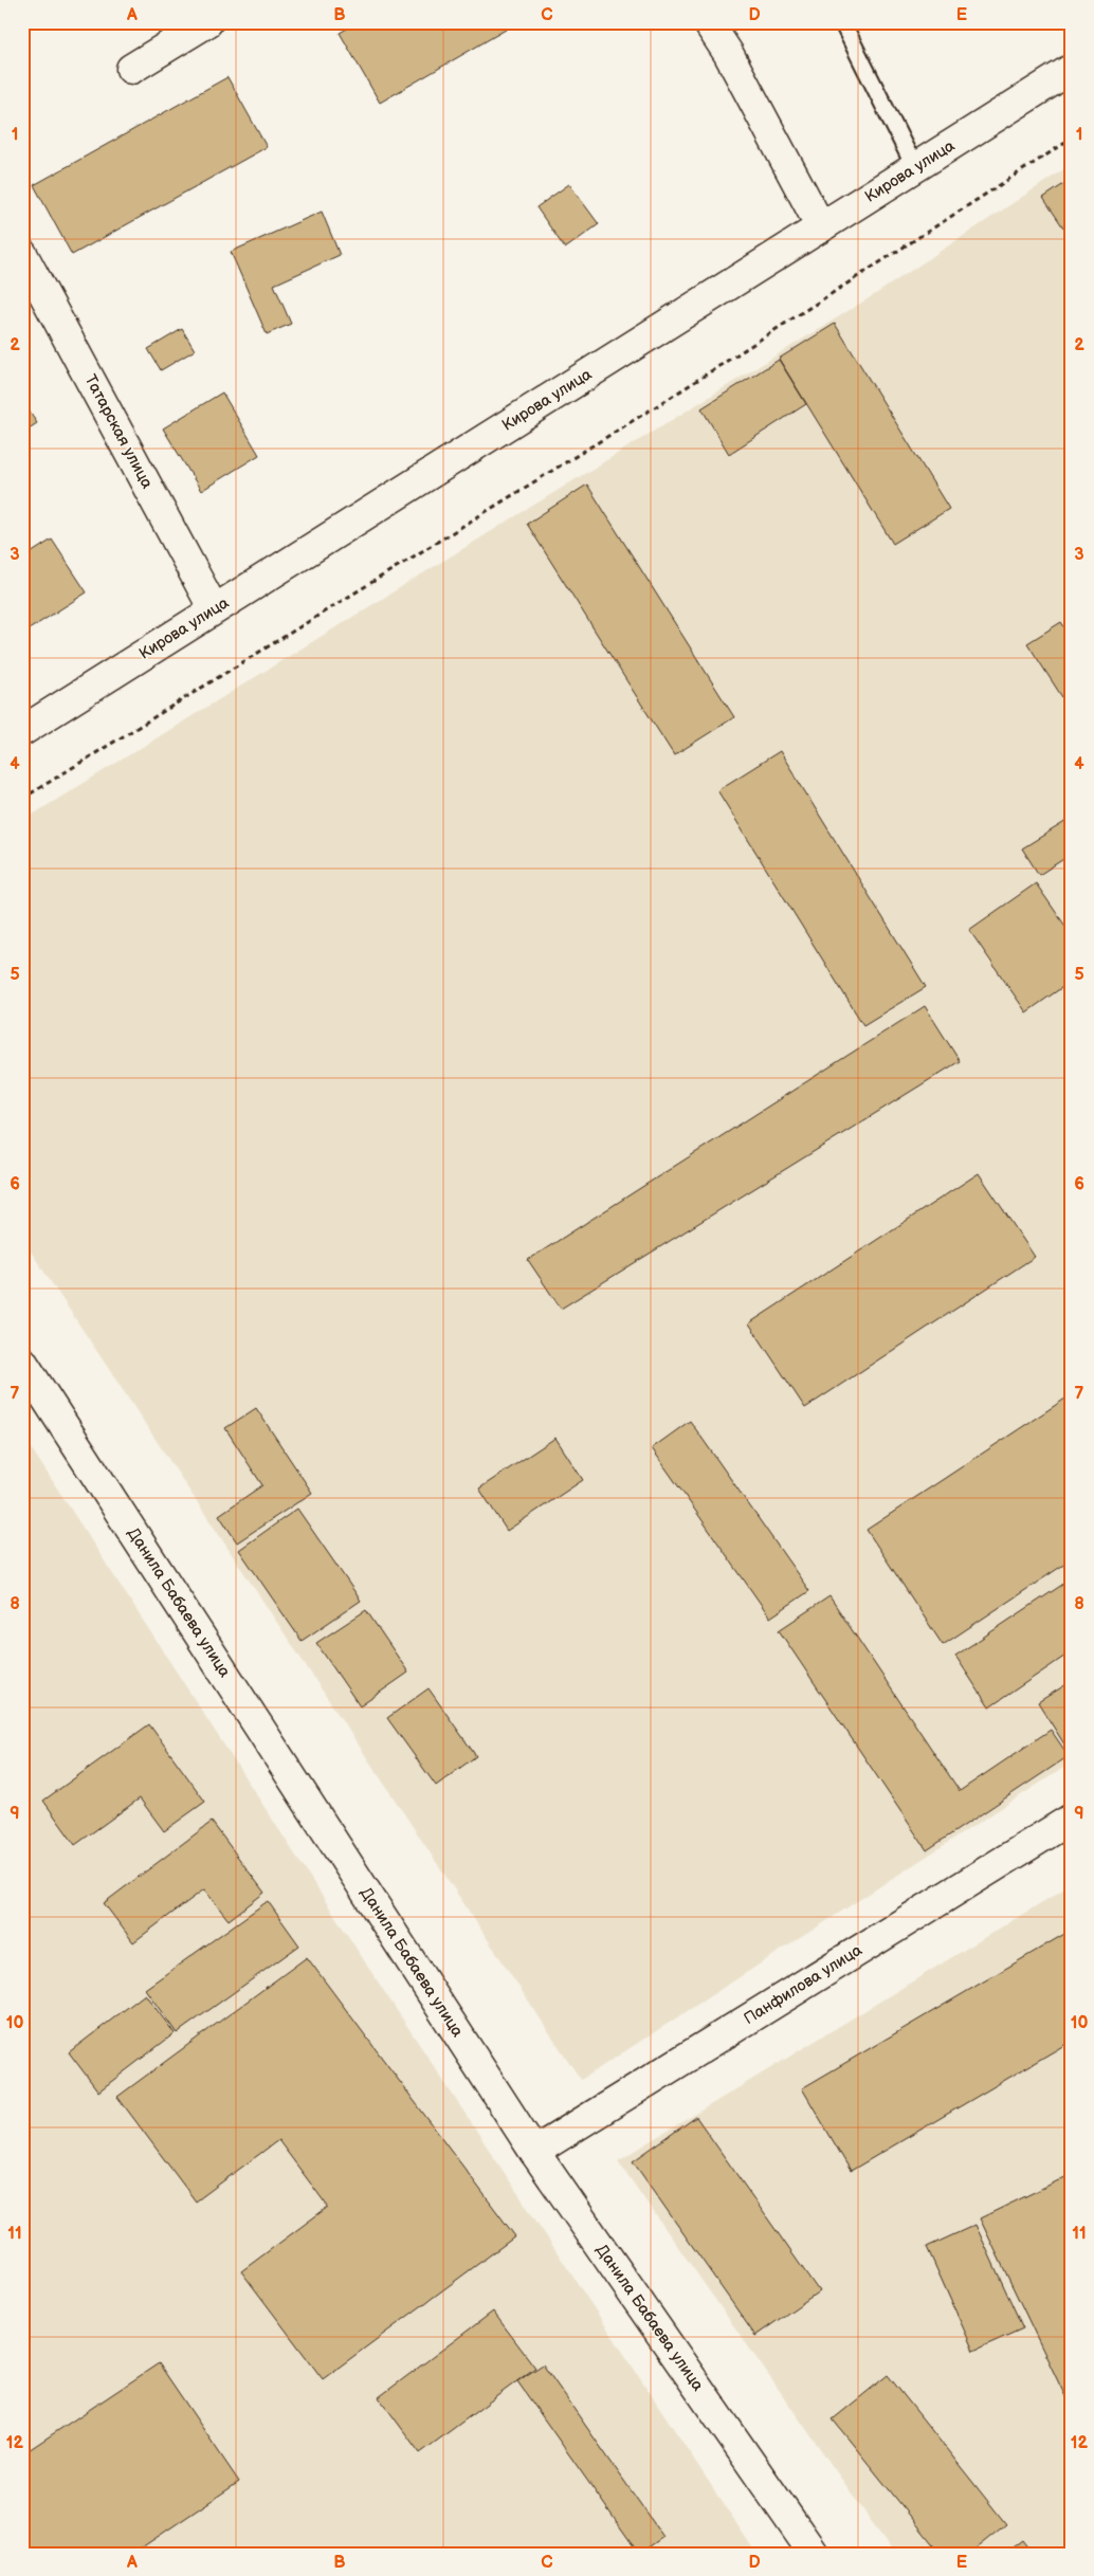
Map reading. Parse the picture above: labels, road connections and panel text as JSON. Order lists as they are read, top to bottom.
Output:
{
  "streets": {
    "street": [
      "Кирова улица",
      "Татарская улица",
      "Данила Бабаева улица",
      "Панфилова улица"
    ]
  },
  "crossings": [
    ["Кирова улица", "Татарская улица"],
    ["Данила Бабаева улица", "Панфилова улица"]
  ],
  "grid": {
    "columns": [
      "A",
      "B",
      "C",
      "D",
      "E"
    ],
    "rows": [
      "1",
      "2",
      "3",
      "4",
      "5",
      "6",
      "7",
      "8",
      "9",
      "10",
      "11",
      "12"
    ]
  }
}
